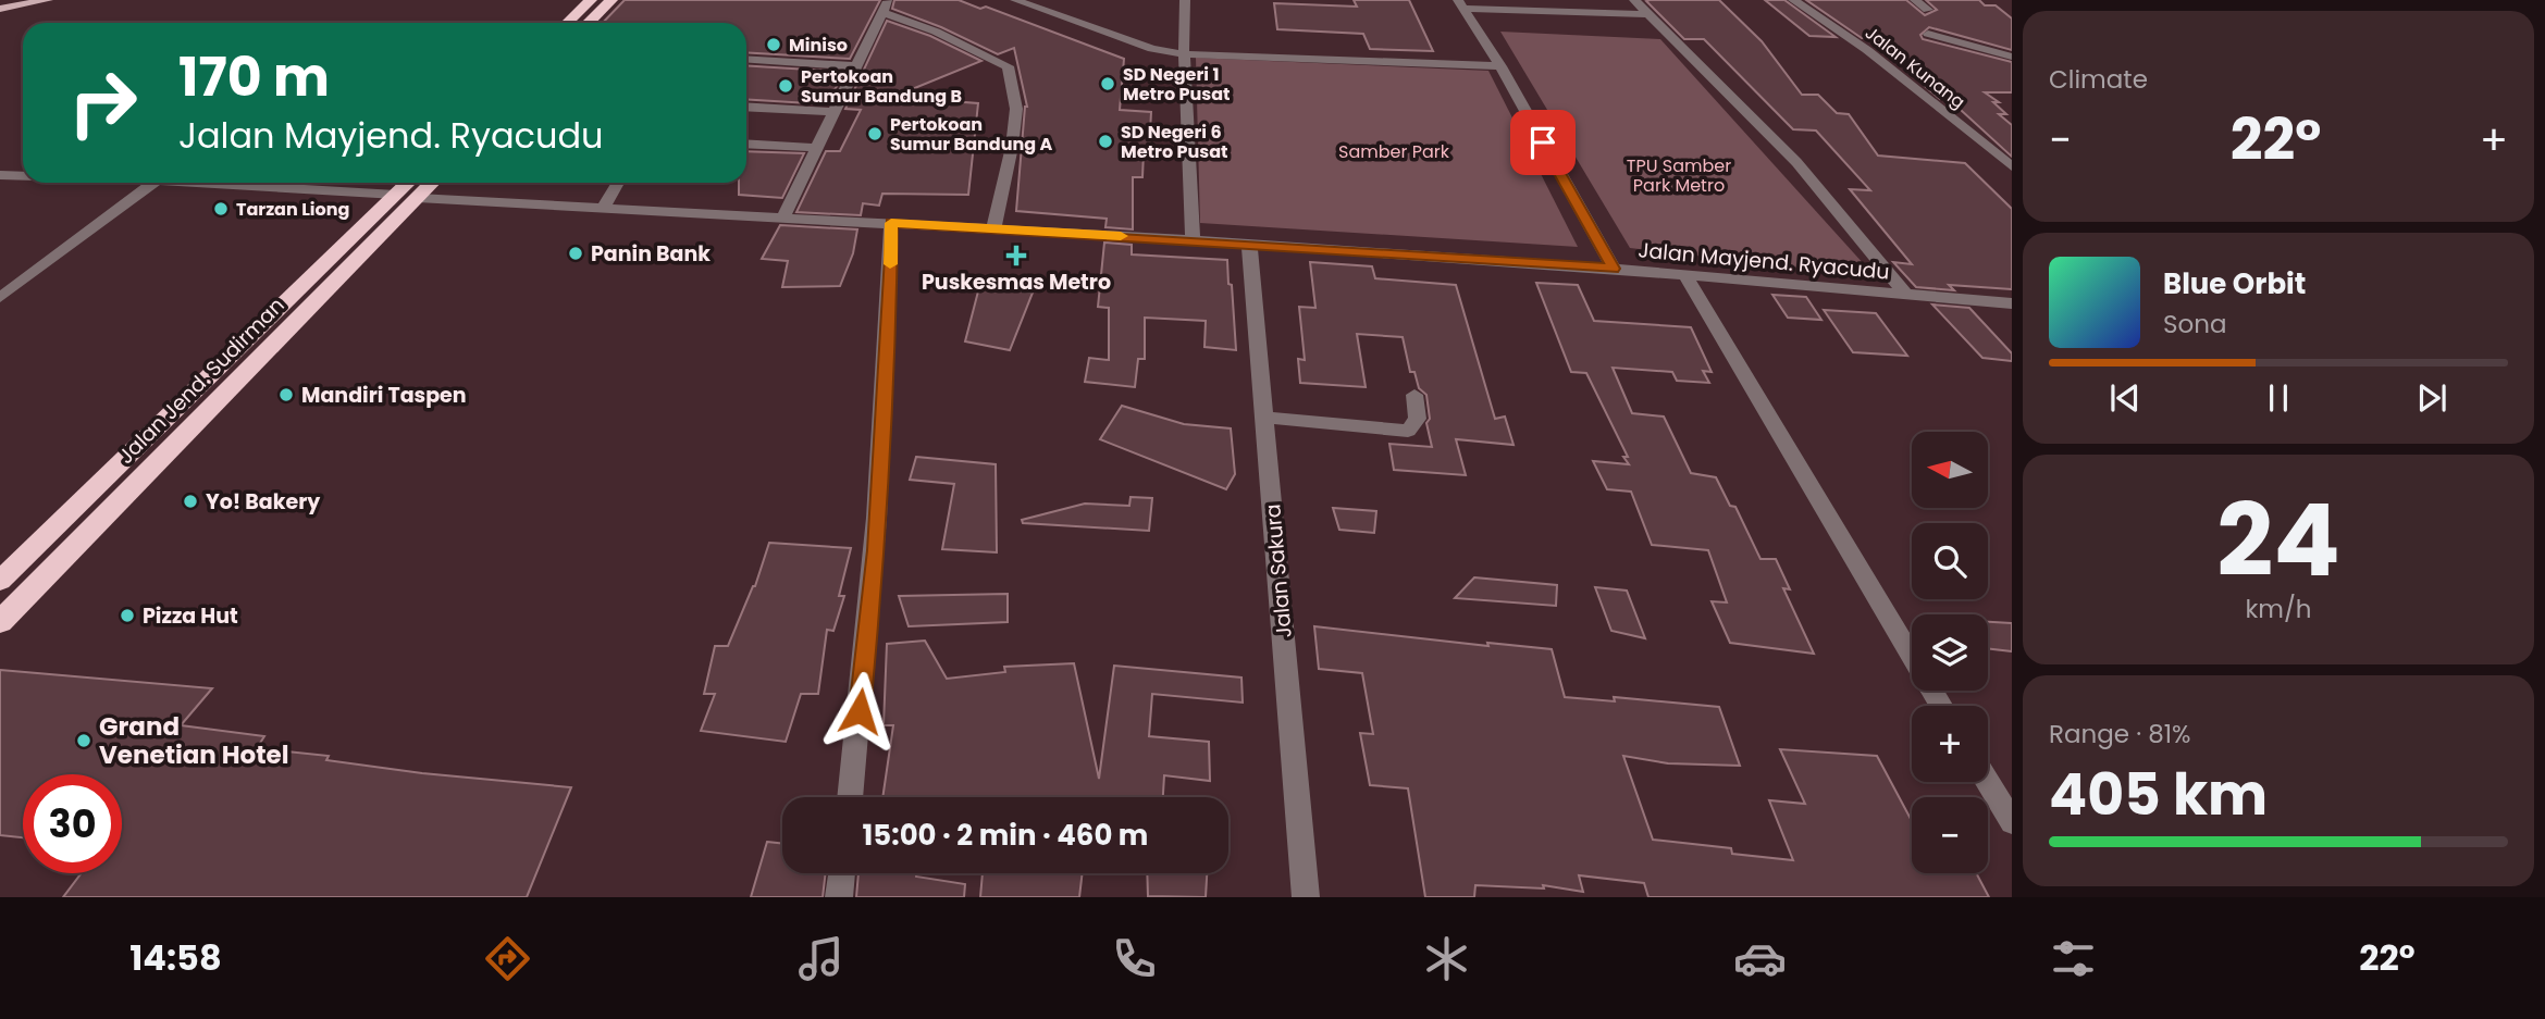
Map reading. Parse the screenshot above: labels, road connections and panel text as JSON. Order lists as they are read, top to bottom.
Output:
{
  "streets": {
    "highway": ["Jalan Jend. Sudirman"],
    "street": ["Jalan Kunang", "Jalan Mayjend. Ryacudu", "Jalan Sakura"]
  },
  "crossings": [
    ["Jalan Mayjend. Ryacudu", "Jalan Jend. Sudirman"],
    ["Jalan Mayjend. Ryacudu", "Jalan Sakura"]
  ],
  "parks": ["Samber Park", "TPU Samber Park Metro"],
  "places": {
    "other": [
      "Miniso",
      "SD Negeri 1 Metro Pusat",
      "Pertokoan Sumur Bandung B",
      "Pertokoan Sumur Bandung A",
      "SD Negeri 6 Metro Pusat",
      "Tarzan Liong",
      "Panin Bank",
      "Mandiri Taspen",
      "Yo! Bakery",
      "Pizza Hut",
      "Grand Venetian Hotel"
    ],
    "health": ["Puskesmas Metro"]
  },
  "north": "left",
  "page": {
    "tile": [
      "Climate",
      ["24", "km/h"],
      ["Range · 81%", "405 km"]
    ],
    "turn": ["170 m", "Jalan Mayjend. Ryacudu"],
    "heat": ["−", "22°", "+"],
    "song": ["Blue Orbit", "Sona"],
    "map_buttons": ["+", "−"],
    "limit": "30",
    "trip": "15:00 · 2 min · 460 m",
    "tabs": ["14:58", "22°"]
  }
}
